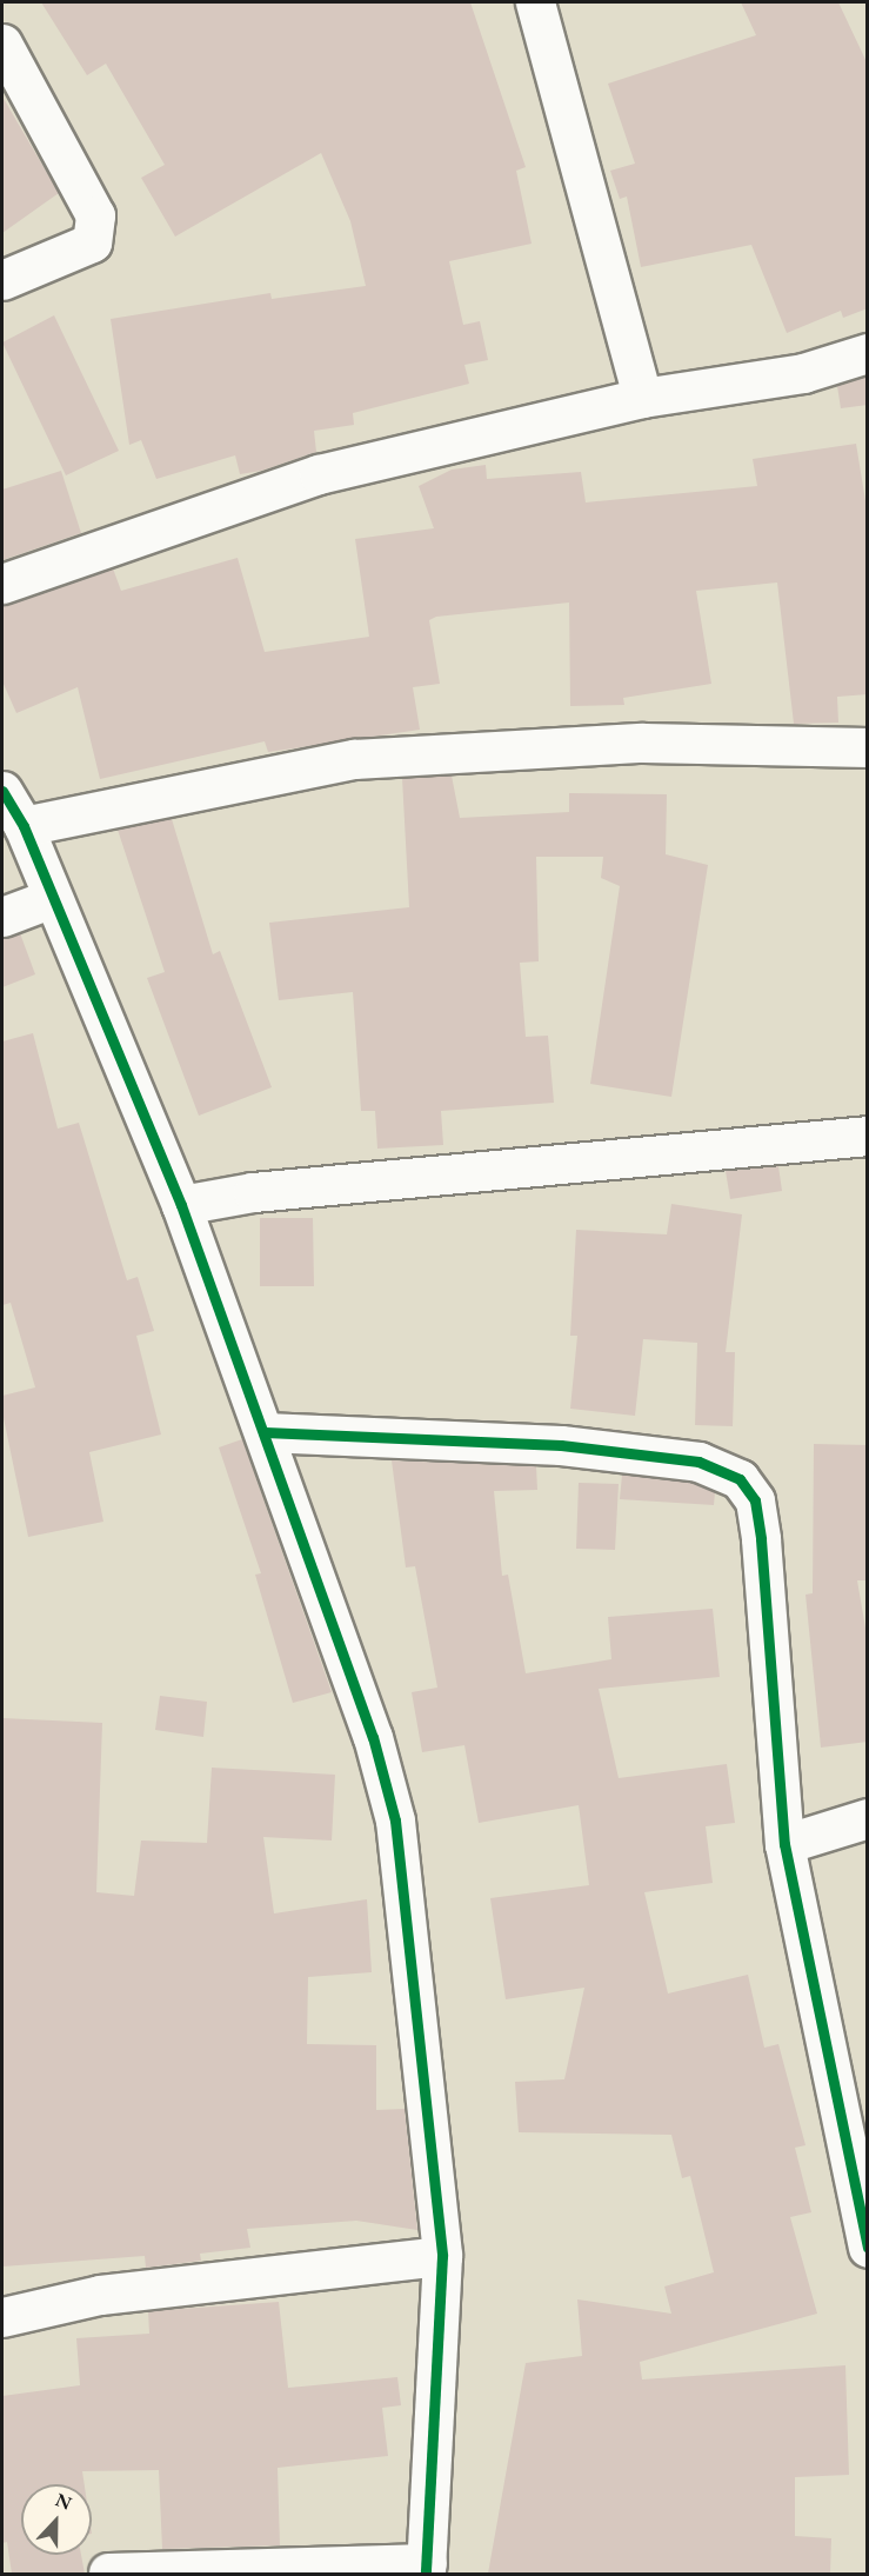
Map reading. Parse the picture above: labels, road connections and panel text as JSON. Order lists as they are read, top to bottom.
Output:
{
  "north": "top"
}
